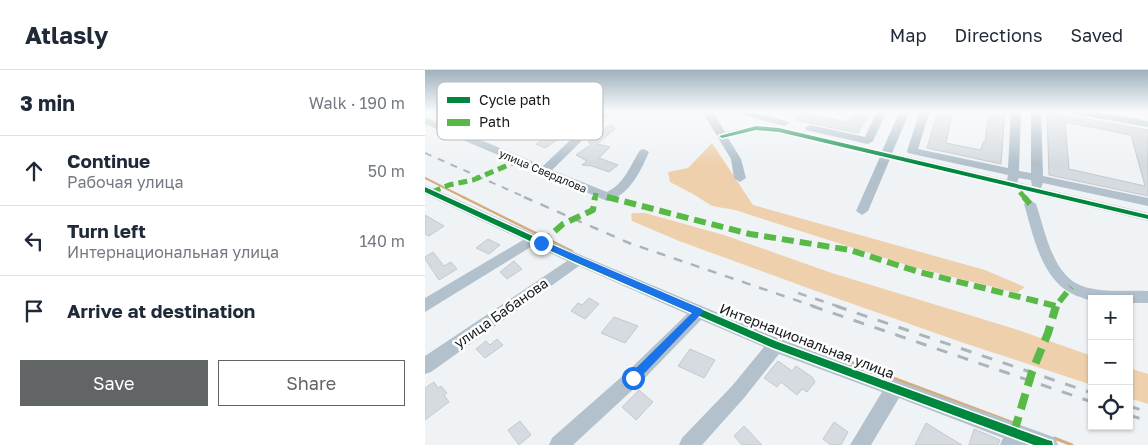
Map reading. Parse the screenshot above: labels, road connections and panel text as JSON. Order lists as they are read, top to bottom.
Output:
{
  "streets": {
    "street": ["улица Свердлова", "улица Бабанова", "Интернациональная улица"]
  },
  "crossings": [
    ["улица Бабанова", "Интернациональная улица"]
  ],
  "legend": ["Cycle path", "Path"],
  "page": {
    "header": "Atlasly",
    "nav": ["Map", "Directions", "Saved"],
    "heading": ["3 min", "Walk · 190 m"],
    "list": [
      ["Continue", "Рабочая улица", "50 m"],
      ["Turn left", "Интернациональная улица", "140 m"],
      "Arrive at destination"
    ],
    "map_buttons": ["+", "−"],
    "buttons": ["Save", "Share"]
  }
}
